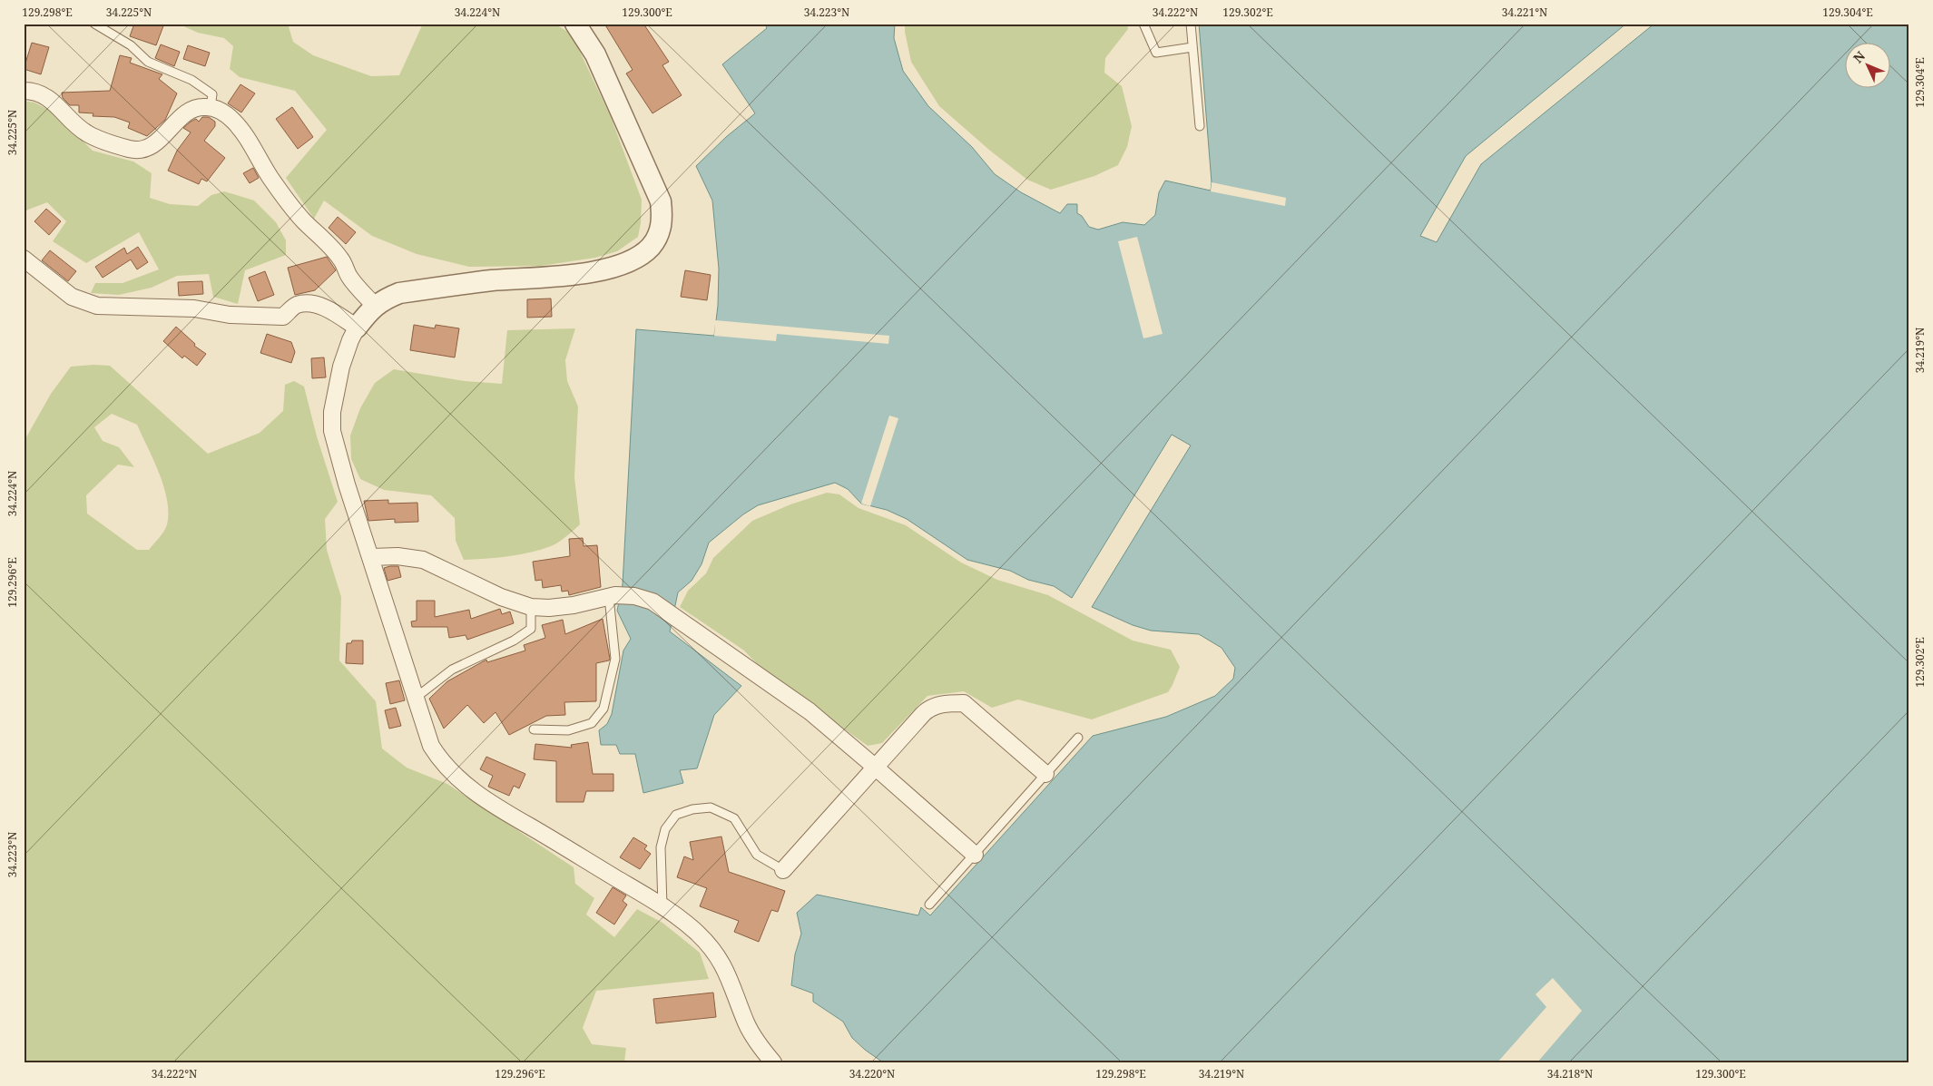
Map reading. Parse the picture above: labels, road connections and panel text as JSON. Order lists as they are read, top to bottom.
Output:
{
  "north": "top left",
  "coordinates": [
    "129.298°E",
    "34.225°N",
    "34.224°N",
    "129.300°E",
    "34.223°N",
    "34.222°N",
    "129.302°E",
    "34.221°N",
    "129.304°E",
    "34.219°N",
    "129.296°E",
    "34.220°N",
    "34.218°N"
  ]
}
